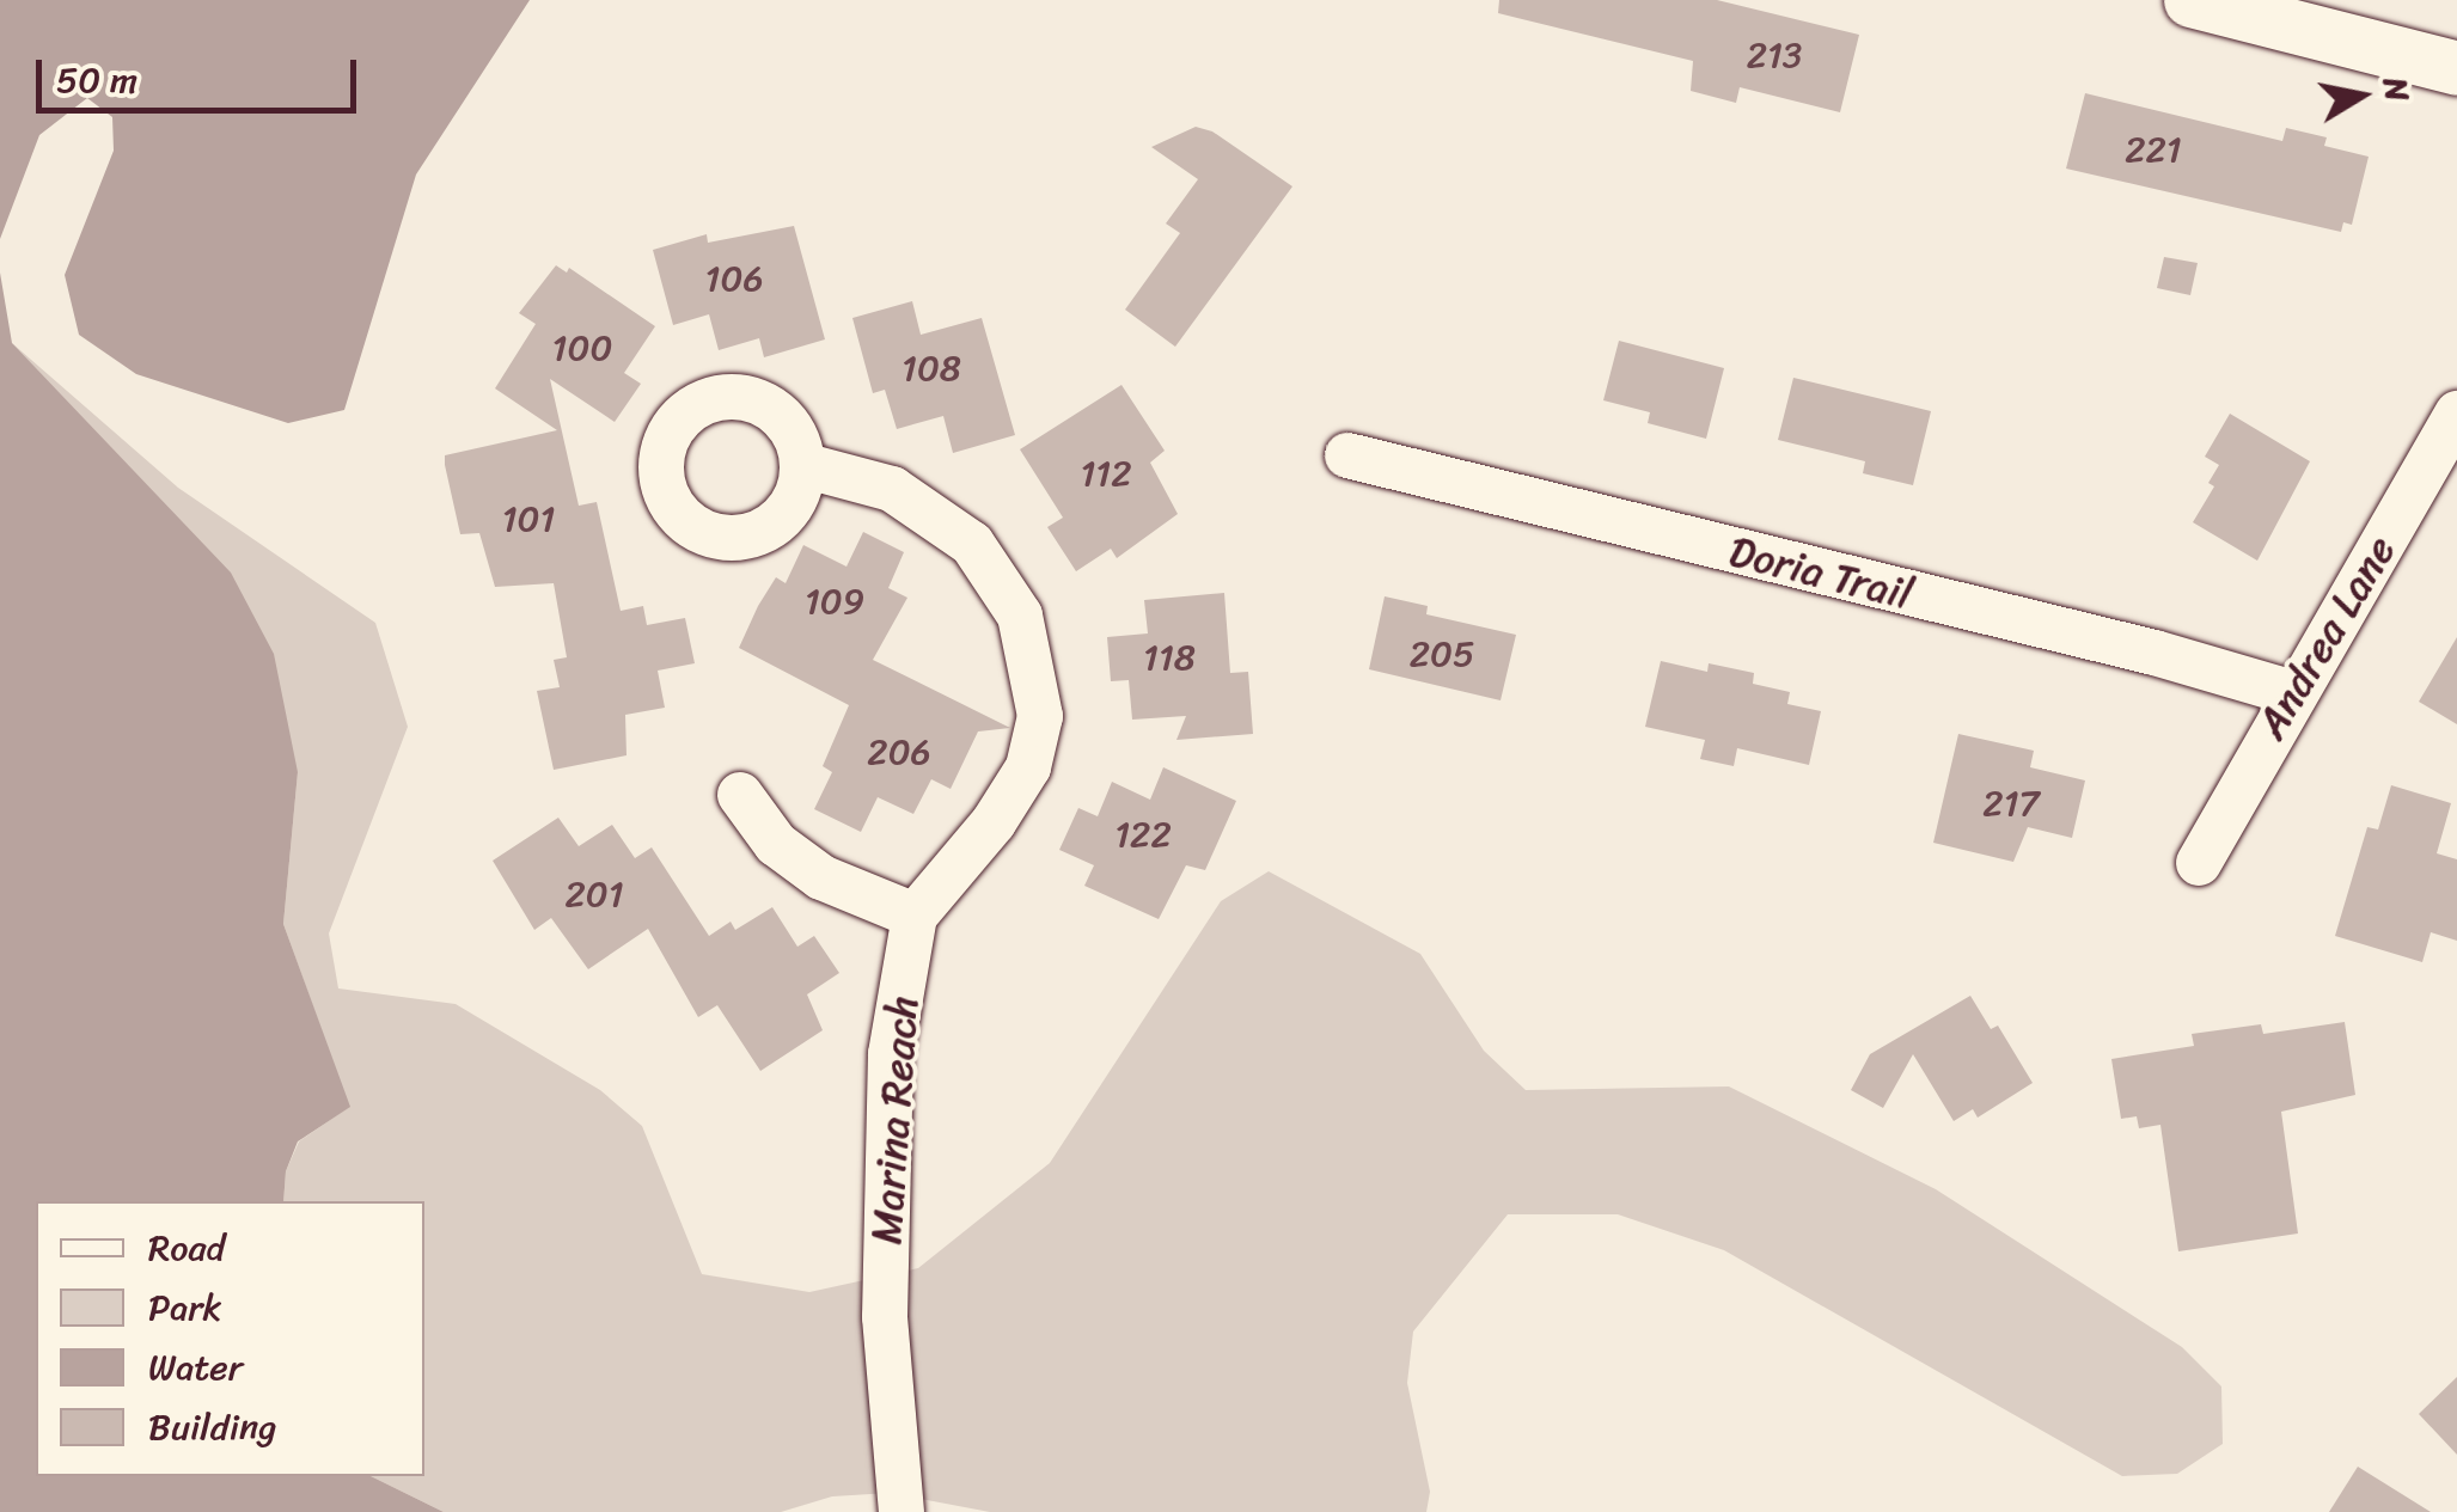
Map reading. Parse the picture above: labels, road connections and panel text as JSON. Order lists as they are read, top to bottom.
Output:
{
  "streets": {
    "street": ["Doria Trail", "Andrea Lane", "Marina Reach"]
  },
  "crossings": [
    ["Doria Trail", "Andrea Lane"]
  ],
  "house_numbers": [
    "213",
    "221",
    "106",
    "100",
    "108",
    "112",
    "101",
    "109",
    "205",
    "118",
    "206",
    "217",
    "122",
    "201"
  ],
  "legend": [
    "Road",
    "Park",
    "Water",
    "Building"
  ],
  "scale_bar": "50 m",
  "north": "right"
}
